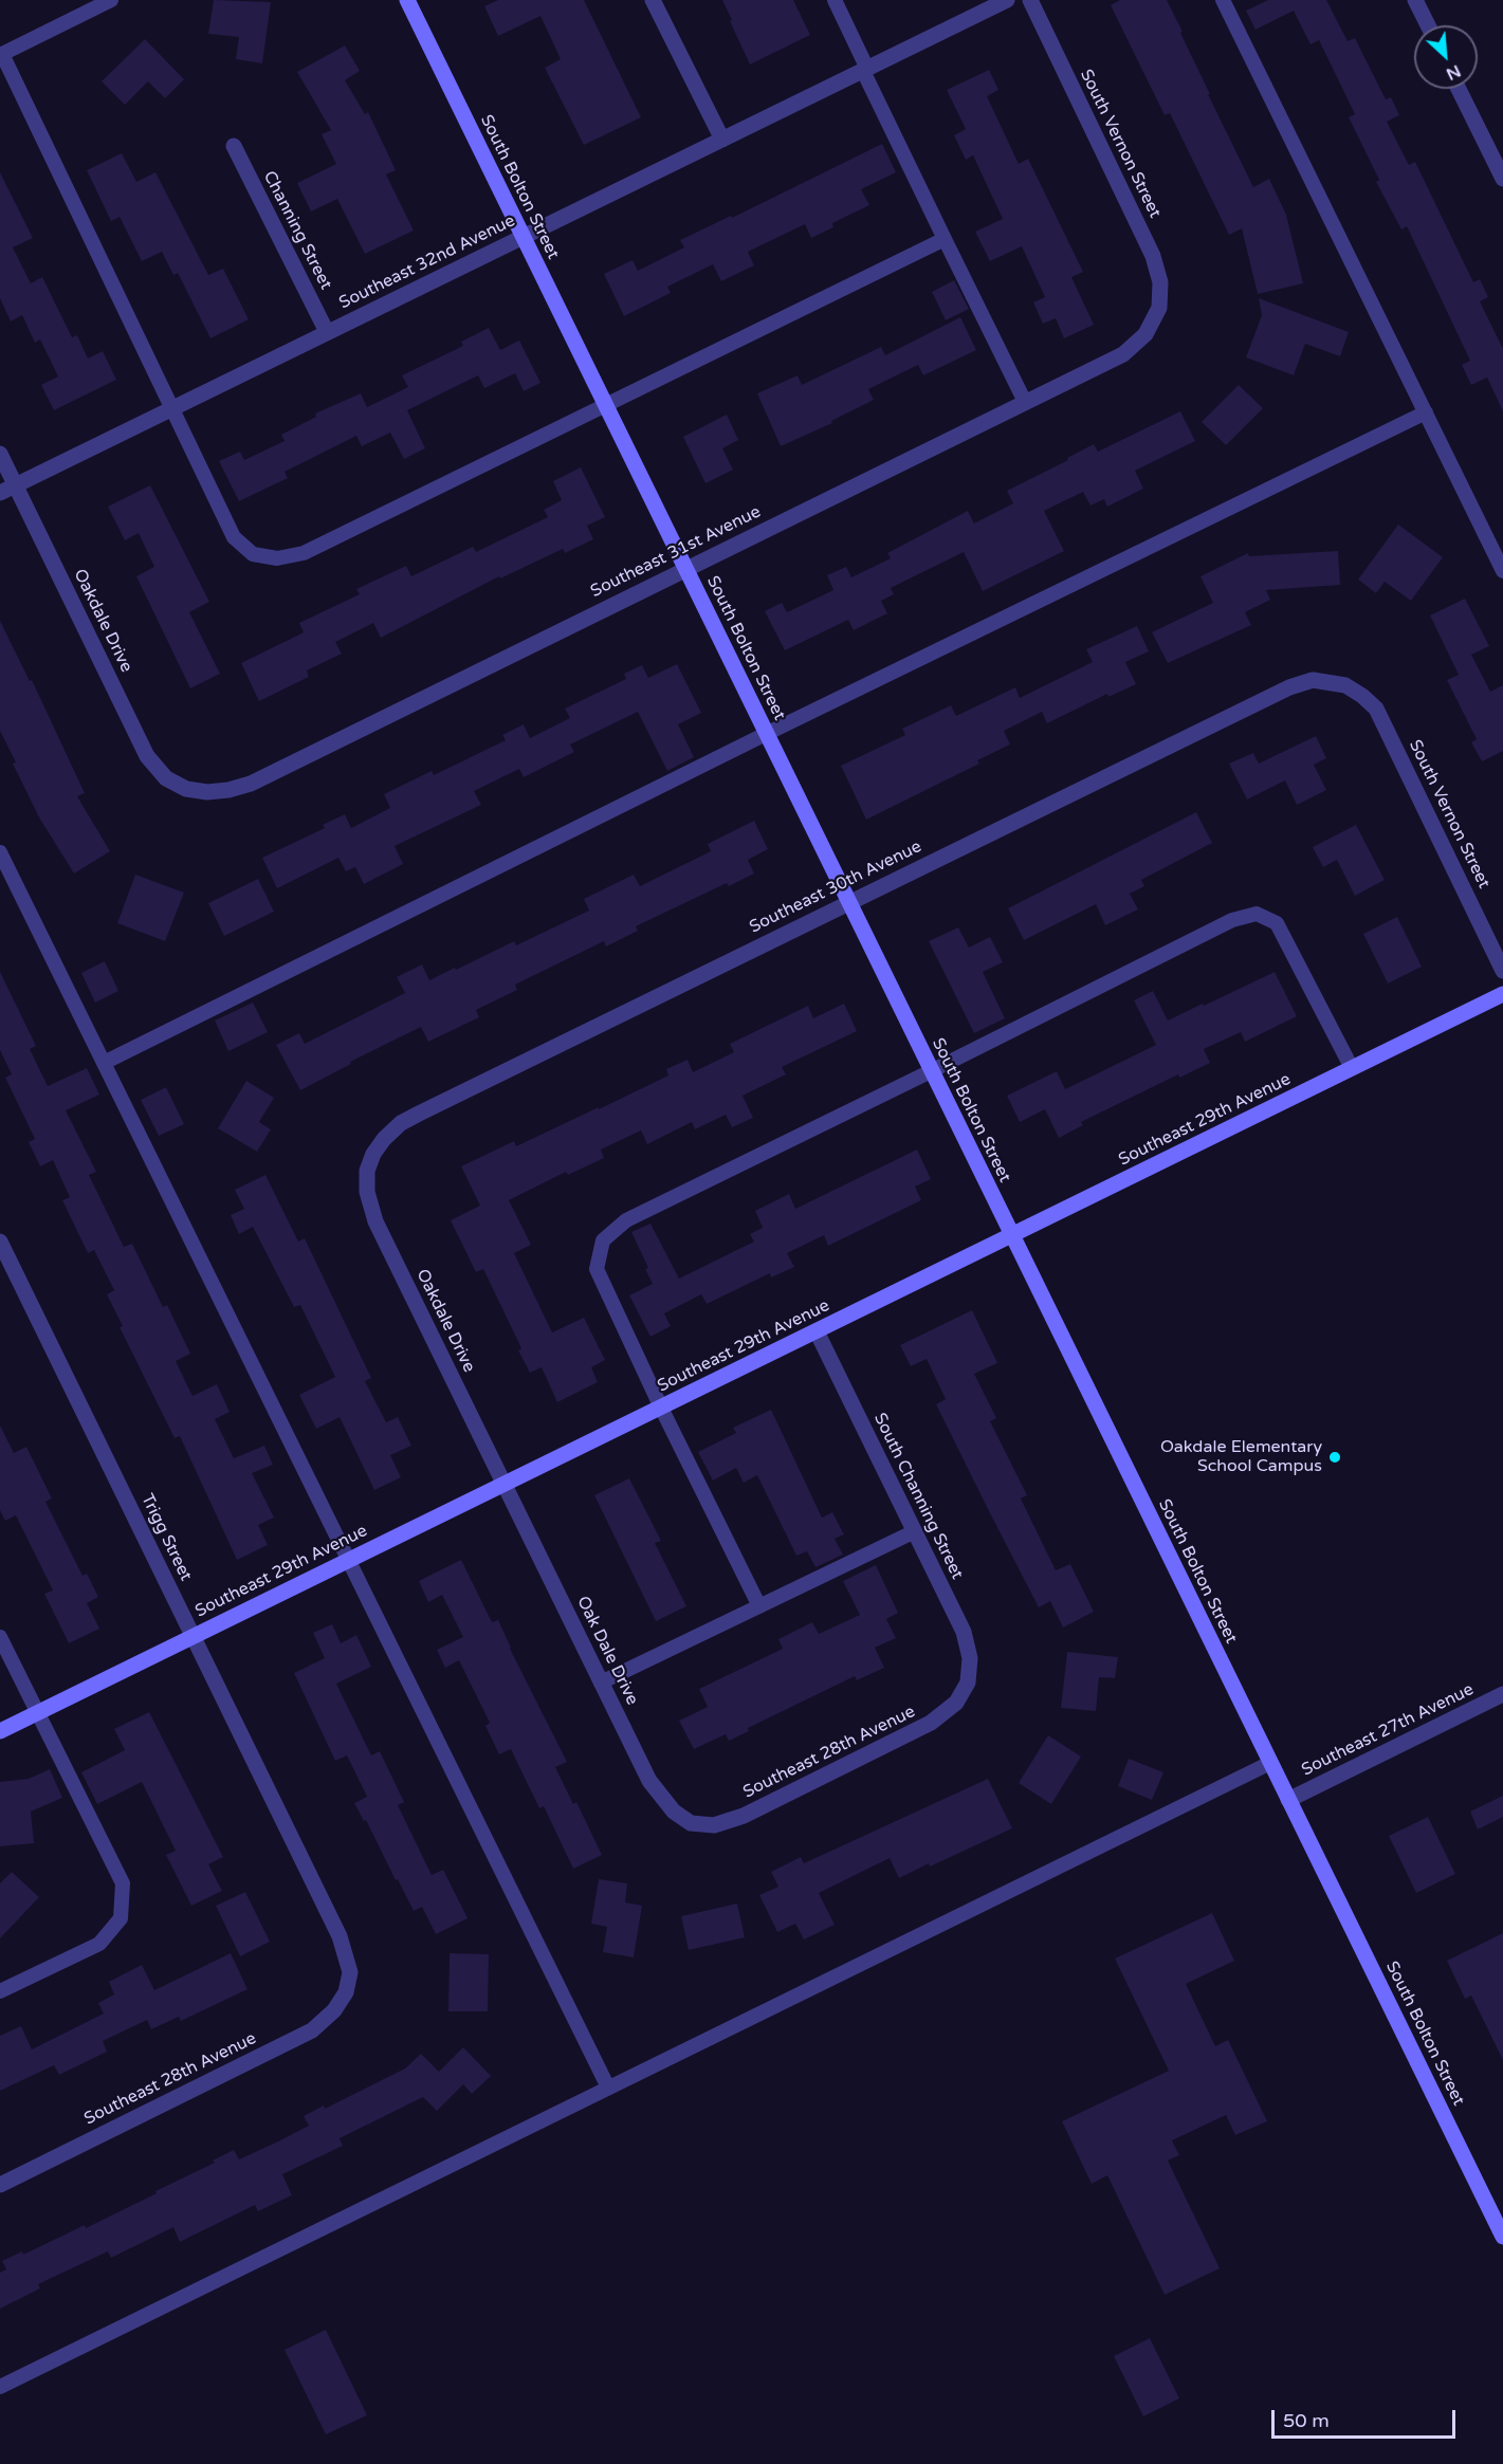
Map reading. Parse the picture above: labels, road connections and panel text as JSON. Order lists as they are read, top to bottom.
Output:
{
  "streets": {
    "street": [
      "South Vernon Street",
      "South Bolton Street",
      "Channing Street",
      "Southeast 32nd Avenue",
      "Southeast 31st Avenue",
      "Oakdale Drive",
      "Southeast 30th Avenue",
      "Southeast 29th Avenue",
      "South Channing Street",
      "Trigg Street",
      "Oak Dale Drive",
      "Southeast 27th Avenue",
      "Southeast 28th Avenue"
    ]
  },
  "crossings": [
    ["South Vernon Street", "Southeast 31st Avenue"],
    ["South Vernon Street", "Southeast 30th Avenue"],
    ["South Bolton Street", "Southeast 32nd Avenue"],
    ["South Bolton Street", "Southeast 31st Avenue"],
    ["South Bolton Street", "Southeast 30th Avenue"],
    ["South Bolton Street", "Southeast 29th Avenue"],
    ["South Bolton Street", "Southeast 27th Avenue"],
    ["Channing Street", "Southeast 32nd Avenue"],
    ["Southeast 32nd Avenue", "Oakdale Drive"],
    ["Southeast 31st Avenue", "Oakdale Drive"],
    ["Oakdale Drive", "Southeast 30th Avenue"],
    ["Oakdale Drive", "Southeast 29th Avenue"],
    ["Oakdale Drive", "Oak Dale Drive"],
    ["Southeast 29th Avenue", "South Channing Street"],
    ["Southeast 29th Avenue", "Trigg Street"],
    ["Southeast 29th Avenue", "Oak Dale Drive"],
    ["South Channing Street", "Southeast 28th Avenue"],
    ["Trigg Street", "Southeast 28th Avenue"],
    ["Oak Dale Drive", "Southeast 28th Avenue"]
  ],
  "places": ["Oakdale Elementary School Campus"],
  "scale_bar": "50 m",
  "north": "bottom right"
}
